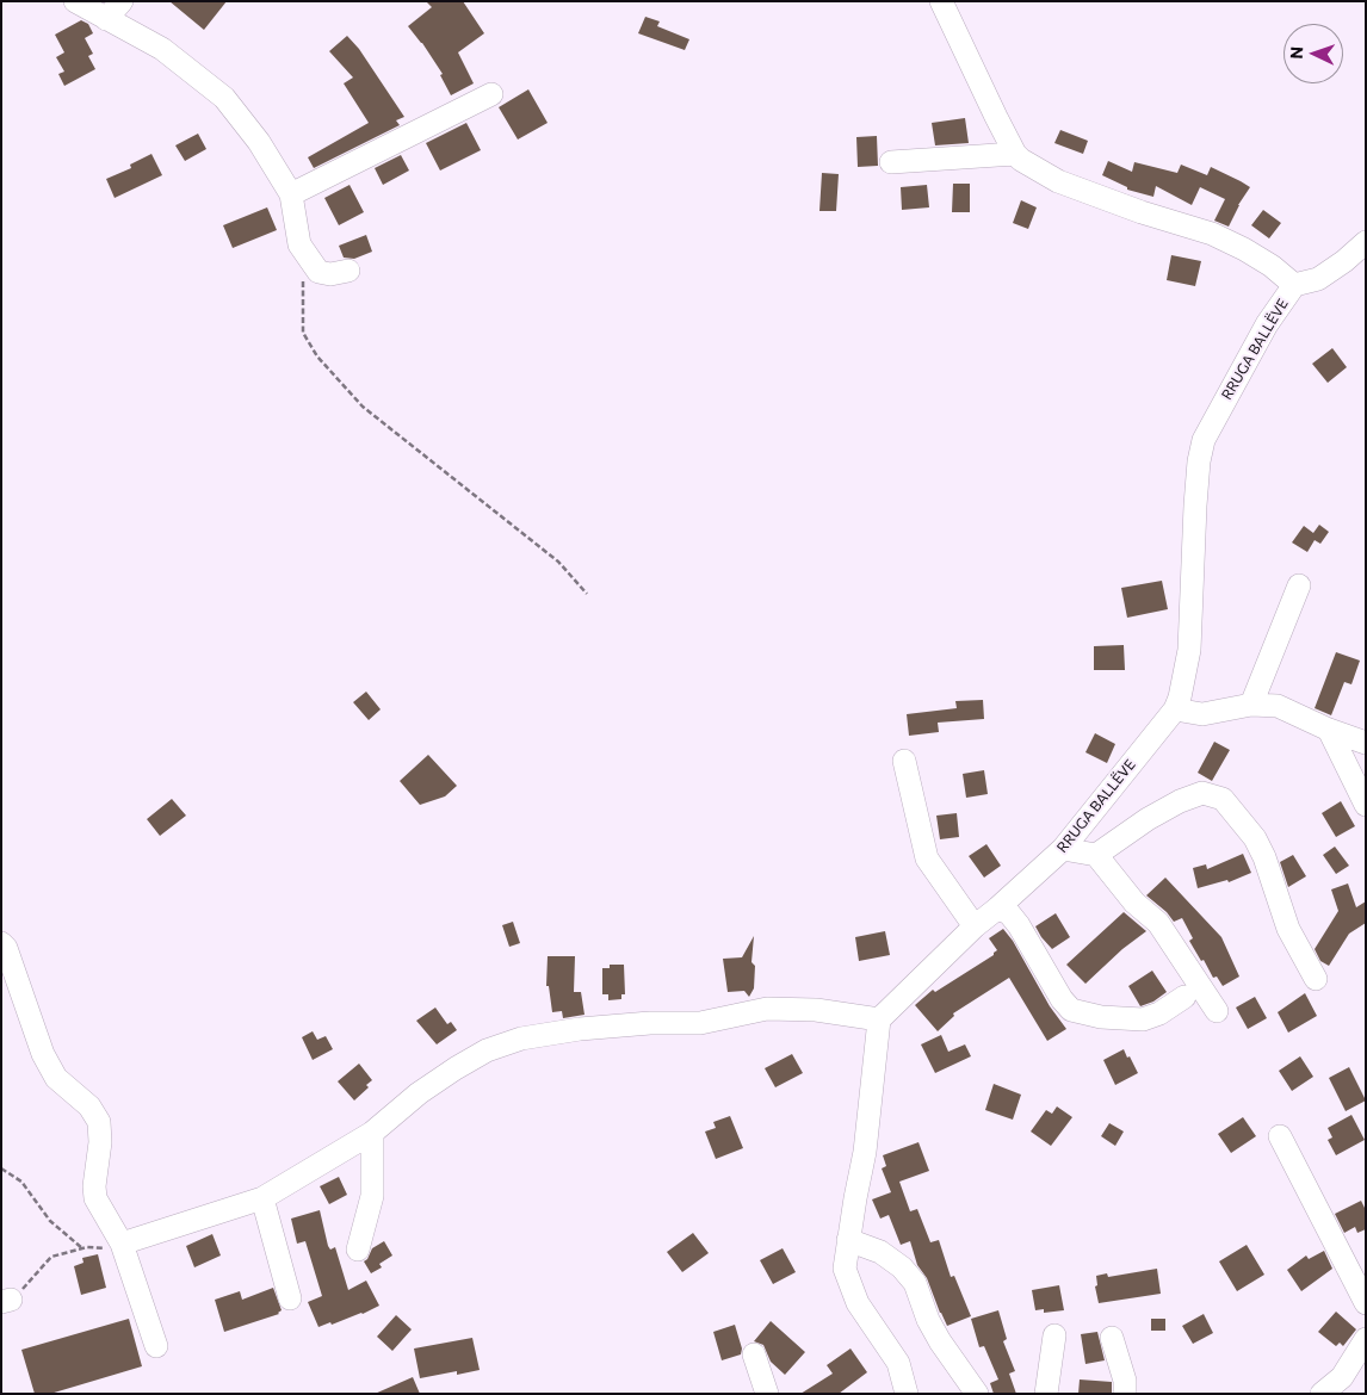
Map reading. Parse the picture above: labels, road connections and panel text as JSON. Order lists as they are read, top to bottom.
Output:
{
  "streets": {
    "street": ["RRUGA BALLËVE"]
  },
  "north": "left"
}
